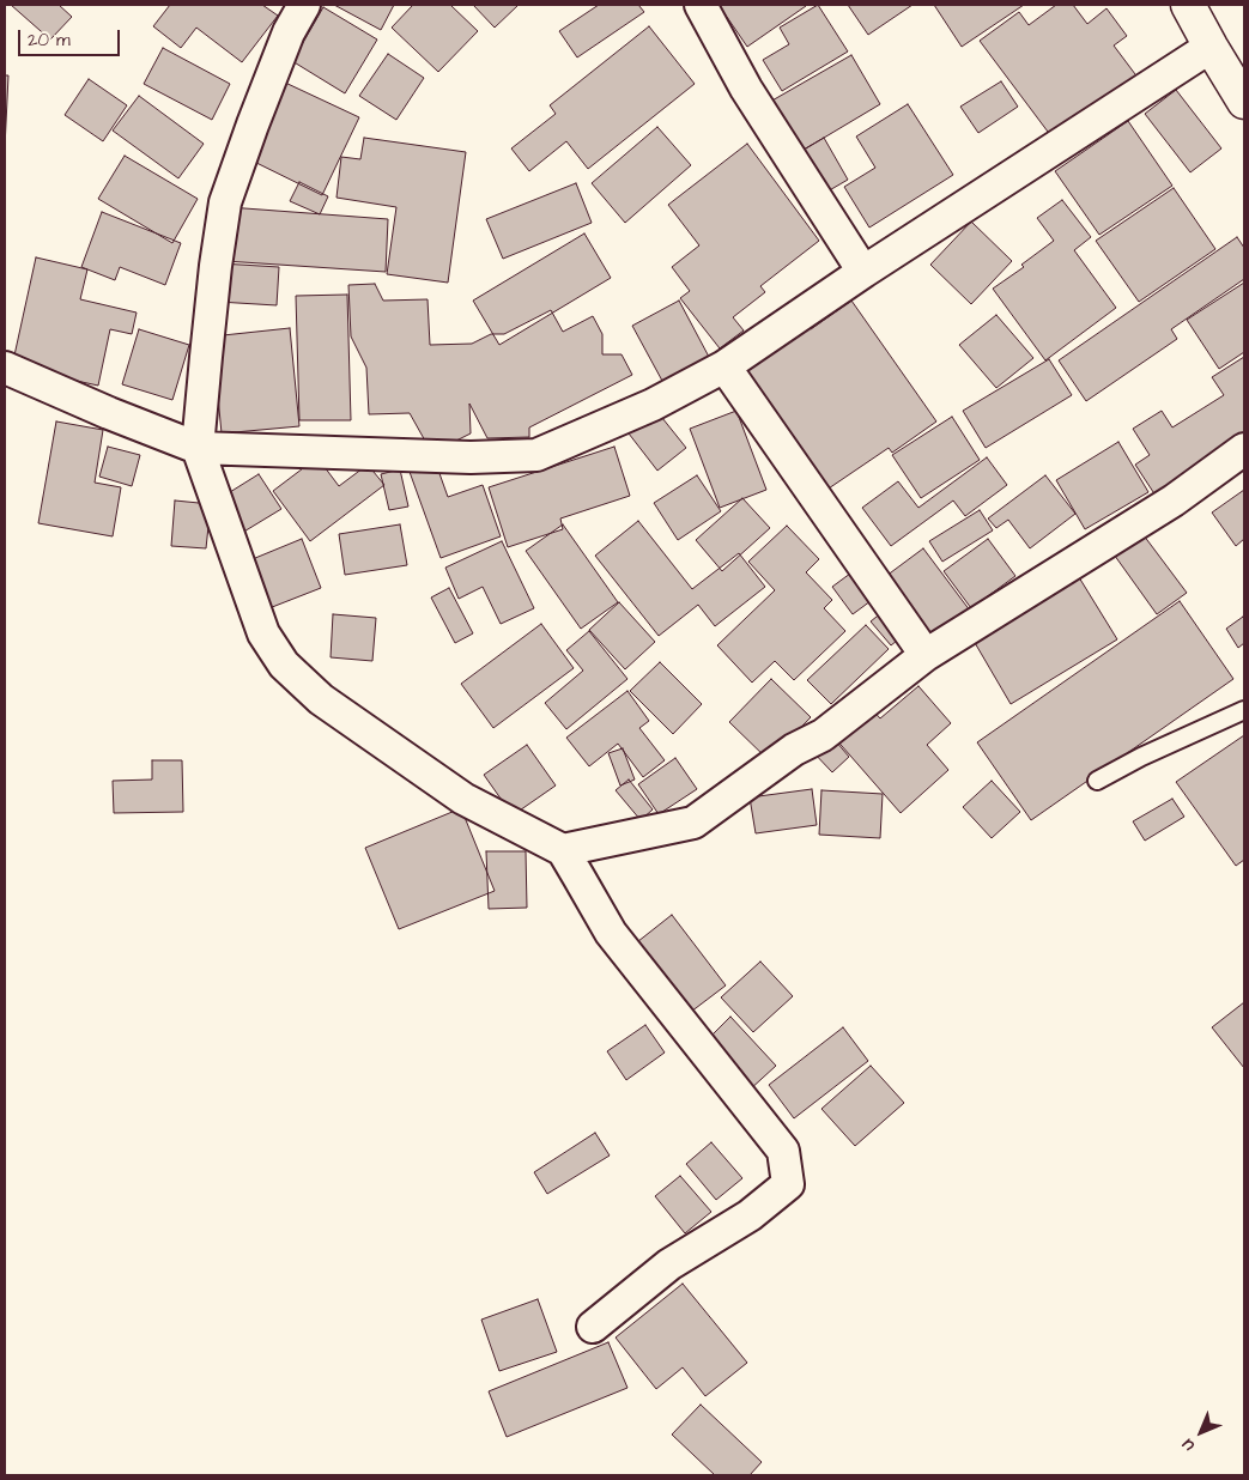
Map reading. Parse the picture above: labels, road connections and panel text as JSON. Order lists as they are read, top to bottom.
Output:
{
  "scale_bar": "20 m",
  "north": "bottom left"
}
